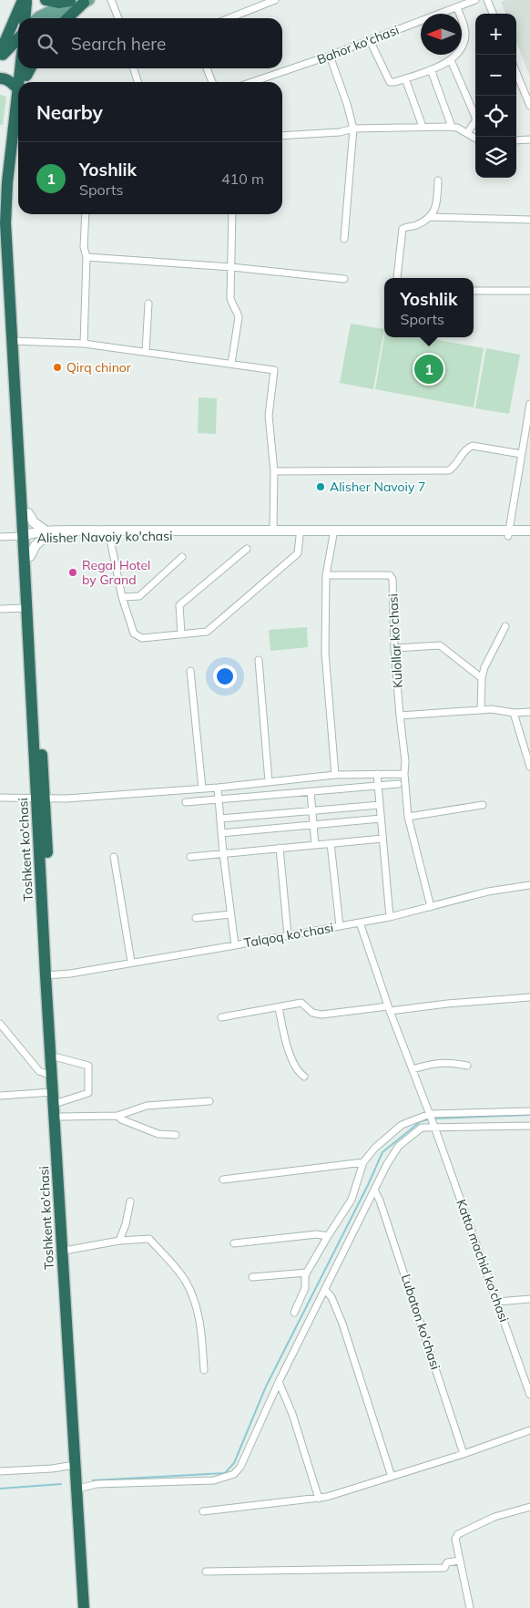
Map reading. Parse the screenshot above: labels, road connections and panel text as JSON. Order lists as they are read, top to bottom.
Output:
{
  "streets": {
    "highway": ["Toshkent ko'chasi"],
    "main road": ["Alisher Navoiy ko'chasi"],
    "street": [
      "Bahor ko'chasi",
      "Kulollar ko'chasi",
      "Talqoq ko'chasi",
      "Katta machid ko'chasi",
      "Lubaton ko'chasi"
    ]
  },
  "crossings": [
    ["Alisher Navoiy ko'chasi", "Toshkent ko'chasi"],
    ["Kulollar ko'chasi", "Talqoq ko'chasi"],
    ["Toshkent ko'chasi", "Talqoq ko'chasi"],
    ["Talqoq ko'chasi", "Katta machid ko'chasi"]
  ],
  "places": ["Qirq chinor", "Alisher Navoiy 7", "Regal Hotel by Grand"],
  "north": "left",
  "page": {
    "map_buttons": ["+", "−"],
    "search": "Search here",
    "heading": "Nearby",
    "list": [
      {
        "mark": "1",
        "name": "Yoshlik",
        "note": "Sports",
        "value": "410 m"
      }
    ],
    "popup": ["Yoshlik", "Sports"],
    "pins": "1"
  }
}
